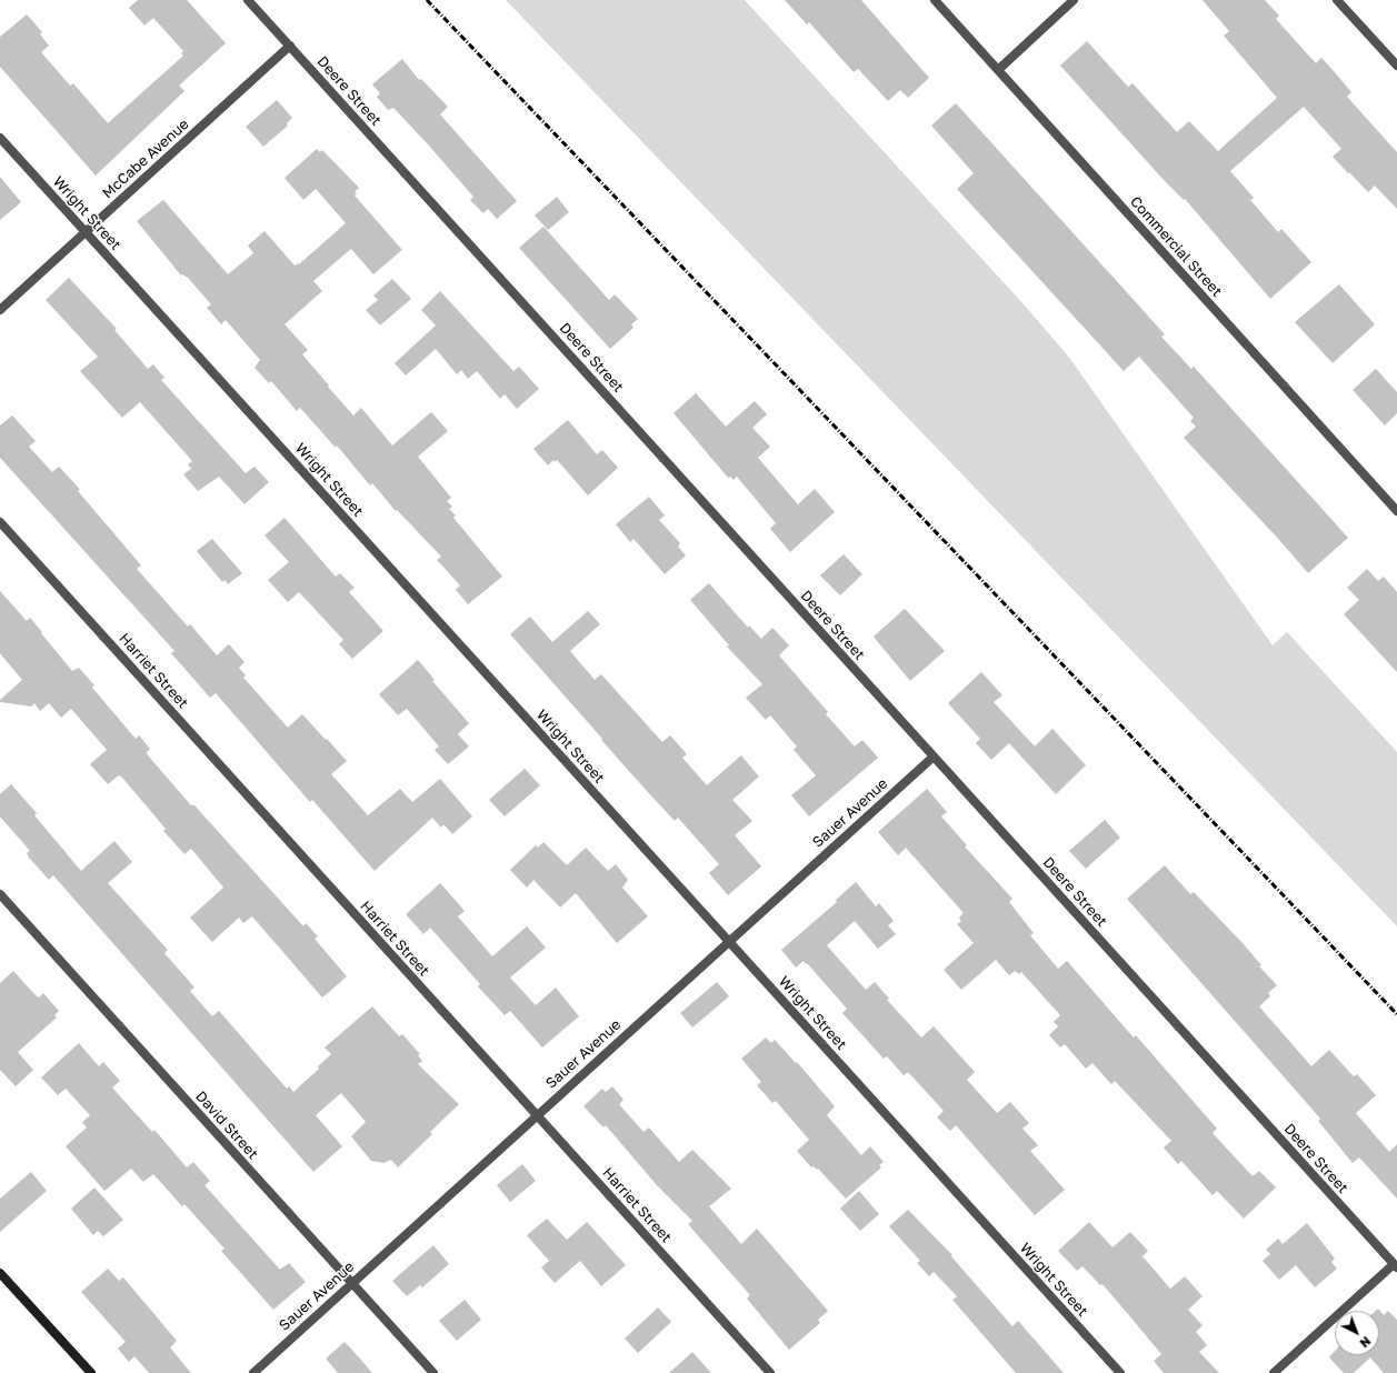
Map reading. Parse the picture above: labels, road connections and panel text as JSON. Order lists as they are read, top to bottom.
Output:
{
  "streets": {
    "street": [
      "Deere Street",
      "McCabe Avenue",
      "Wright Street",
      "Commercial Street",
      "Harriet Street",
      "Sauer Avenue",
      "David Street"
    ]
  },
  "crossings": [
    ["Deere Street", "McCabe Avenue"],
    ["Deere Street", "Sauer Avenue"],
    ["McCabe Avenue", "Wright Street"],
    ["Wright Street", "Sauer Avenue"],
    ["Harriet Street", "Sauer Avenue"],
    ["Sauer Avenue", "David Street"]
  ],
  "north": "bottom right"
}
